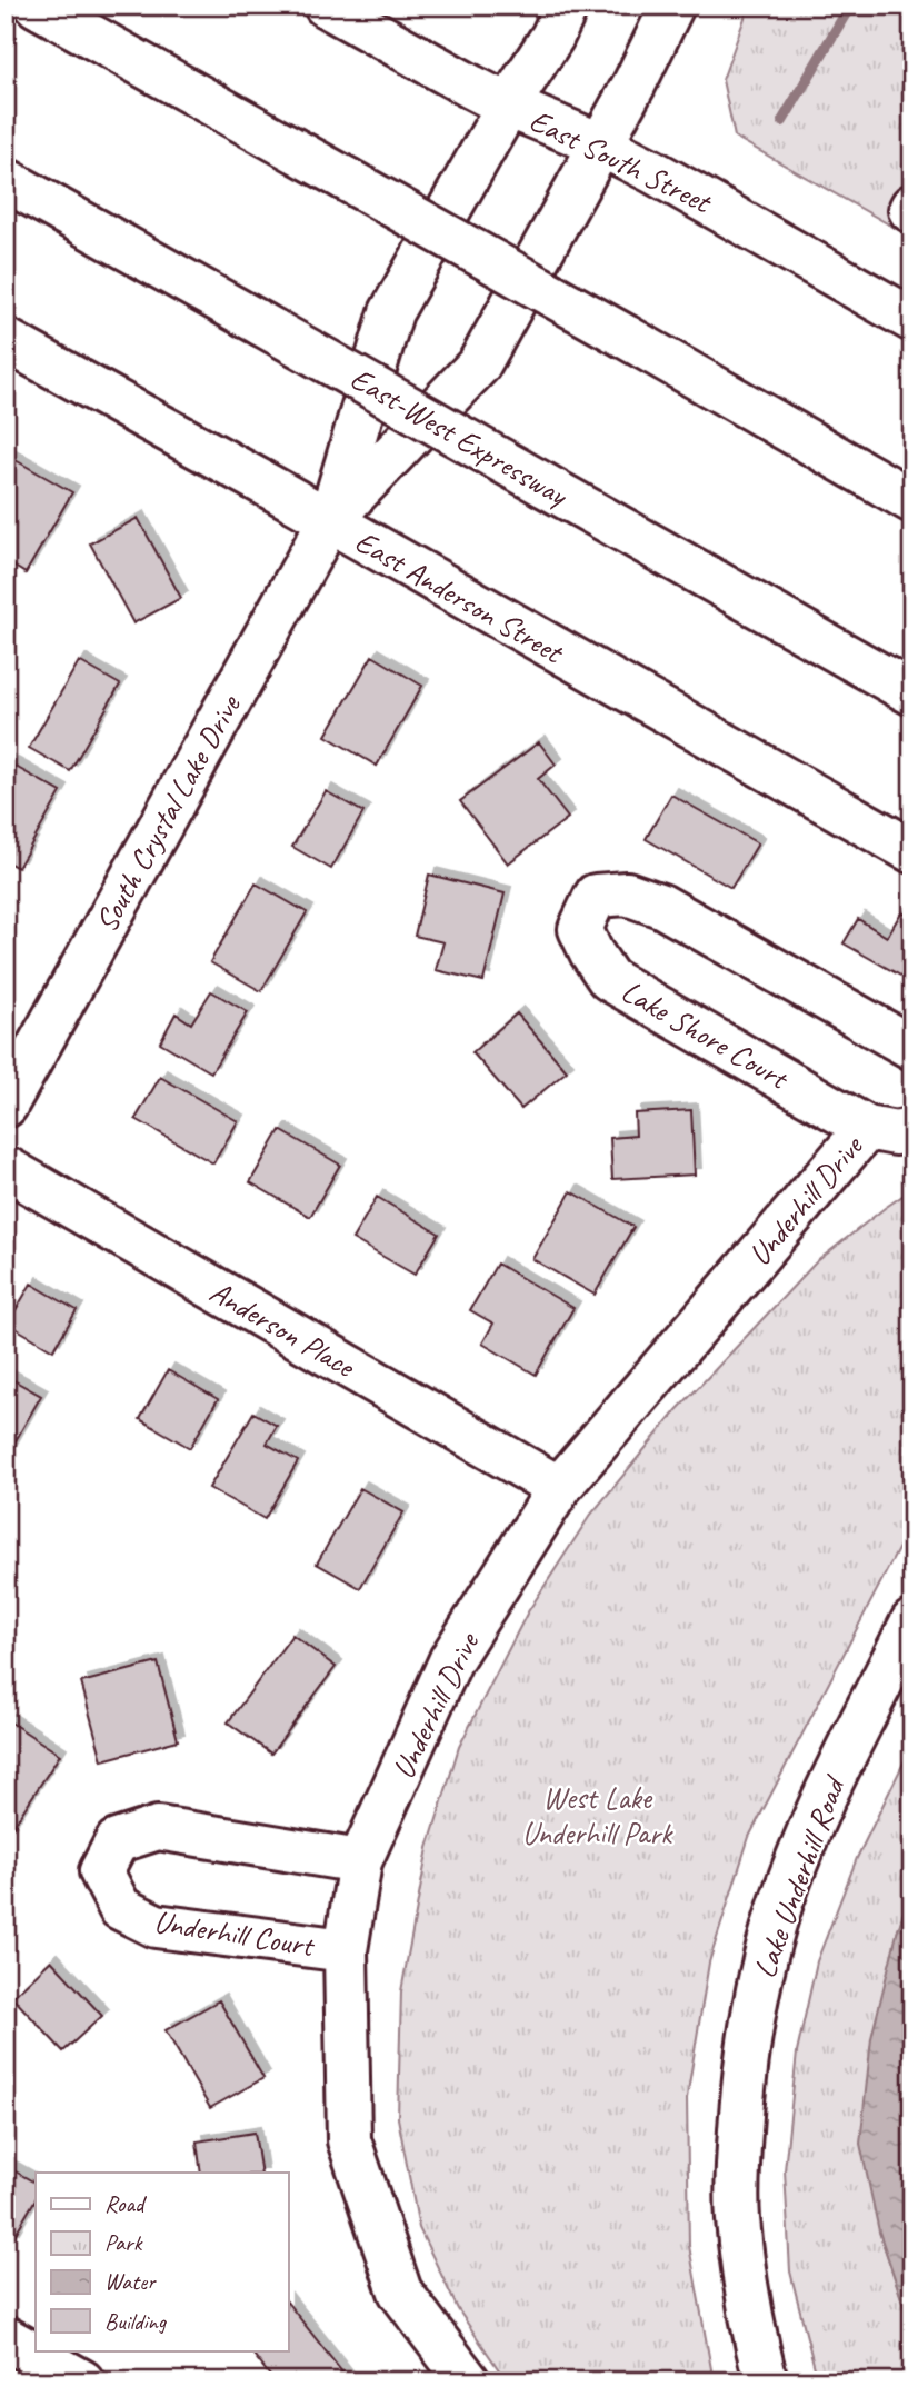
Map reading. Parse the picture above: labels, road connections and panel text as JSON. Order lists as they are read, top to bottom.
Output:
{
  "streets": {
    "main road": [
      "East South Street",
      "East-West Expressway",
      "East Anderson Street",
      "South Crystal Lake Drive",
      "Lake Shore Court",
      "Underhill Drive",
      "Anderson Place",
      "Lake Underhill Road",
      "Underhill Court"
    ]
  },
  "crossings": [
    ["East South Street", "South Crystal Lake Drive"],
    ["East Anderson Street", "South Crystal Lake Drive"],
    ["Lake Shore Court", "Underhill Drive"],
    ["Underhill Drive", "Anderson Place"],
    ["Underhill Drive", "Underhill Court"]
  ],
  "parks": ["West Lake Underhill Park"],
  "legend": [
    "Road",
    "Park",
    "Water",
    "Building"
  ]
}
